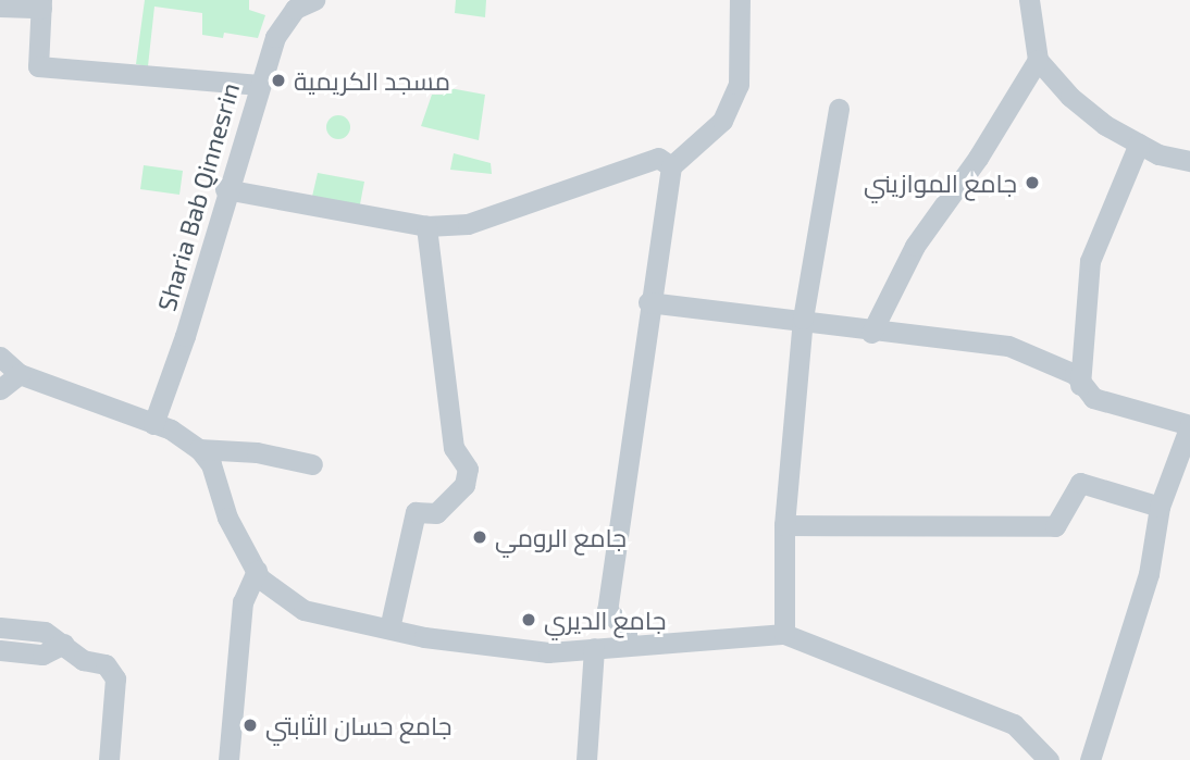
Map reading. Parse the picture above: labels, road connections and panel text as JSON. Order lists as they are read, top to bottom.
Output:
{
  "streets": {
    "street": ["Sharia Bab Qinnesrin"]
  },
  "places": [
    "مسجد الكريمية",
    "جامع الموازيني",
    "جامع الرومي",
    "جامع الديري",
    "جامع حسان الثابتي"
  ]
}
